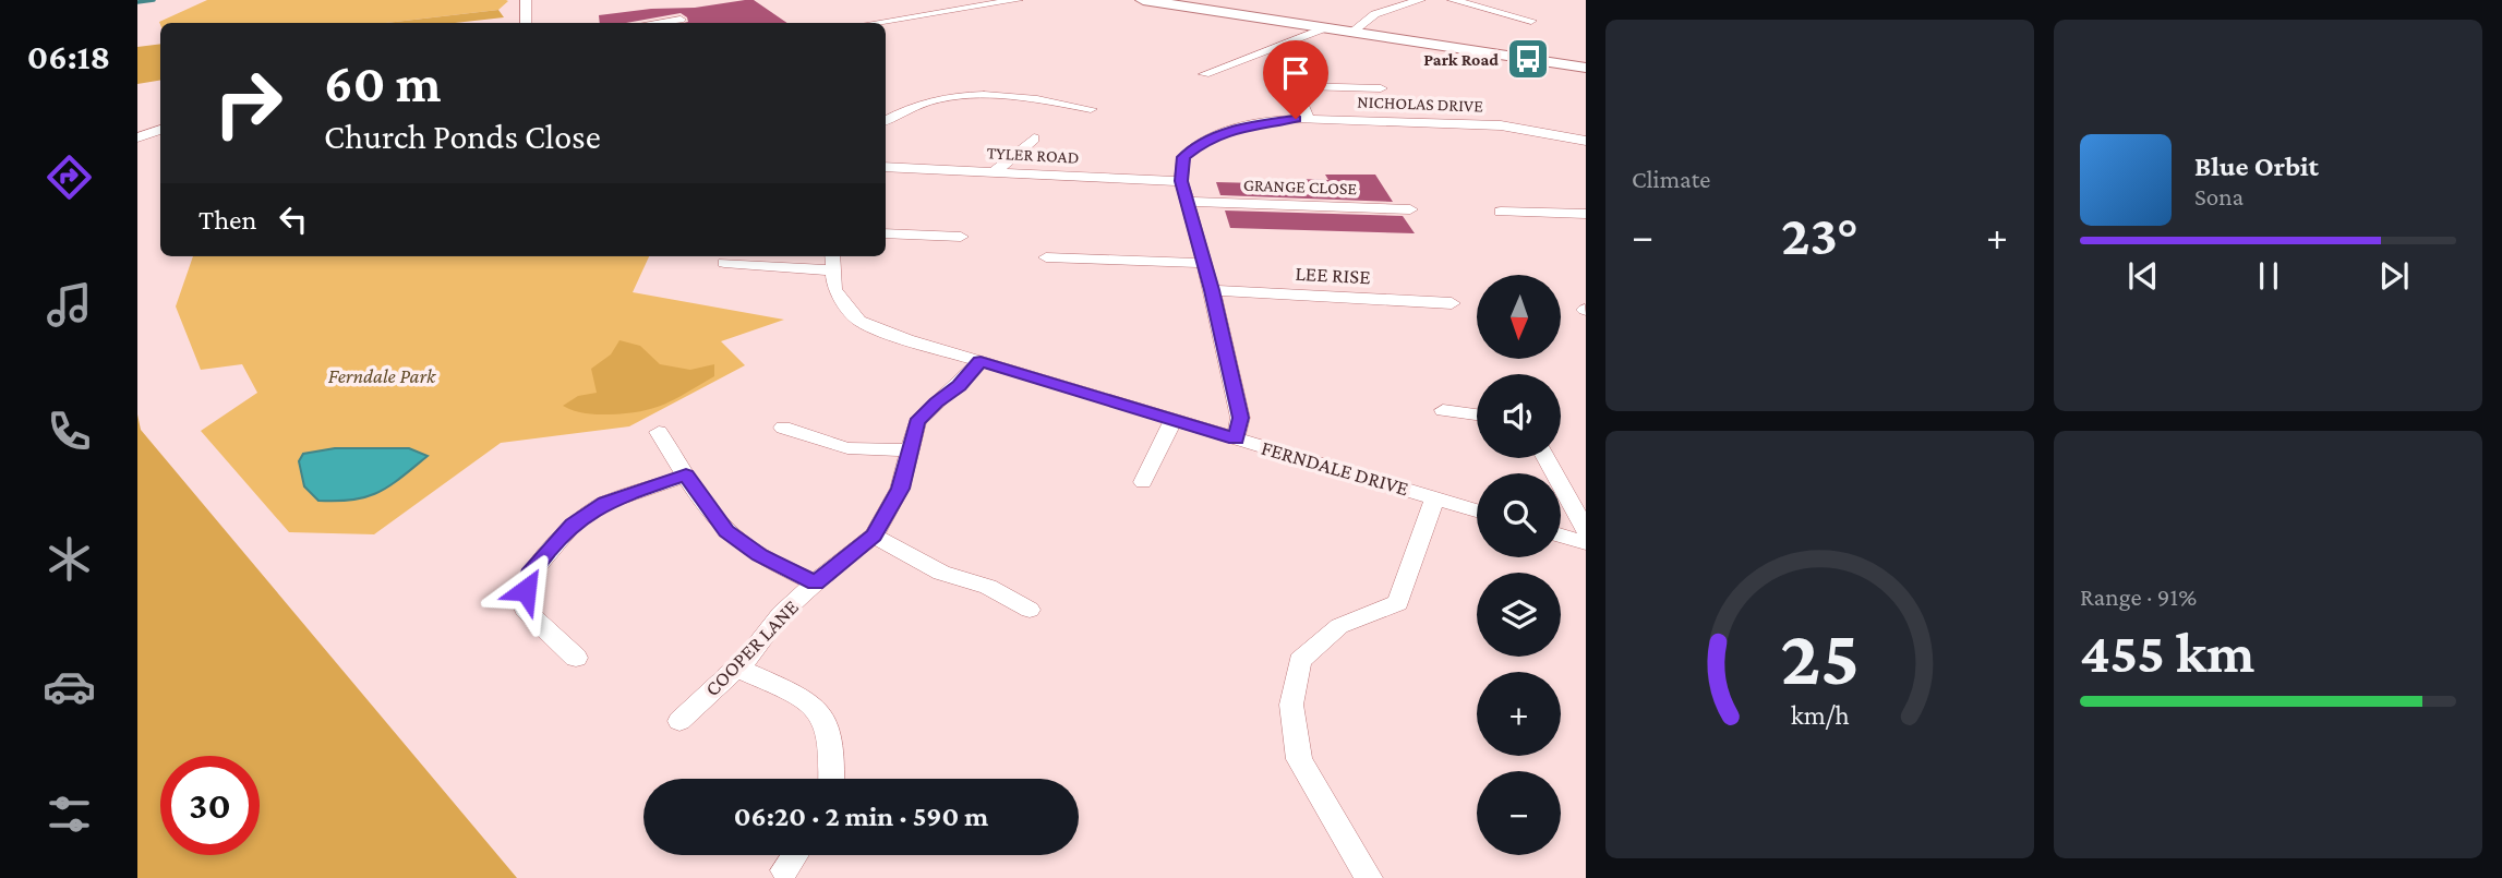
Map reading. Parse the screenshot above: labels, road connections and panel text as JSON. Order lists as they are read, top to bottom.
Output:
{
  "streets": {
    "street": [
      "NICHOLAS DRIVE",
      "TYLER ROAD",
      "GRANGE CLOSE",
      "LEE RISE",
      "FERNDALE DRIVE",
      "COOPER LANE"
    ]
  },
  "crossings": [
    ["NICHOLAS DRIVE", "TYLER ROAD"],
    ["FERNDALE DRIVE", "COOPER LANE"]
  ],
  "parks": ["Ferndale Park"],
  "places": {
    "bus stop": ["Park Road"]
  },
  "north": "bottom",
  "page": {
    "tabs": "06:18",
    "tile": [
      "Climate",
      ["Range · 91%", "455 km"]
    ],
    "turn": ["60 m", "Church Ponds Close"],
    "song": ["Blue Orbit", "Sona"],
    "then": "Then",
    "heat": ["−", "23°", "+"],
    "map_buttons": ["+", "−"],
    "limit": "30",
    "trip": "06:20 · 2 min · 590 m",
    "gauge": ["25", "km/h"]
  }
}
